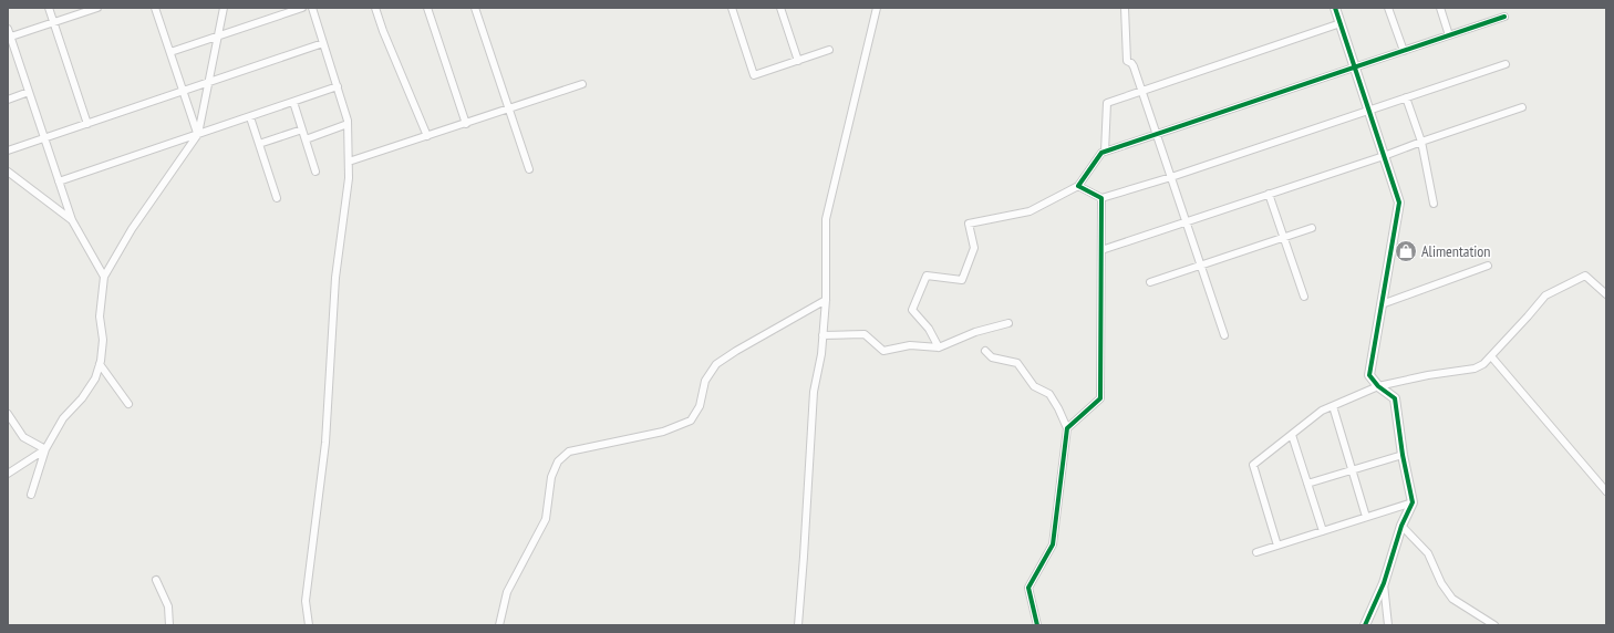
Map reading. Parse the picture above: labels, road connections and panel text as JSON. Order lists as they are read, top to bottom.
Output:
{
  "places": {
    "shop": ["Alimentation"]
  }
}
